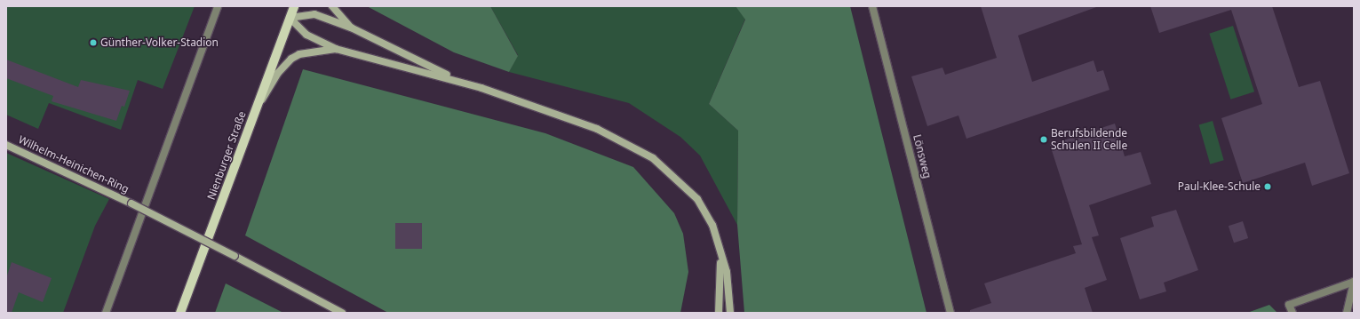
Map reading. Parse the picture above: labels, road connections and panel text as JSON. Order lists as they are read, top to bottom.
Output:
{
  "streets": {
    "main road": ["Nienburger Straße", "Wilhelm-Heinichen-Ring"],
    "street": ["Lönsweg"]
  },
  "places": ["Günther-Volker-Stadion", "Berufsbildende Schulen II Celle", "Paul-Klee-Schule"]
}
